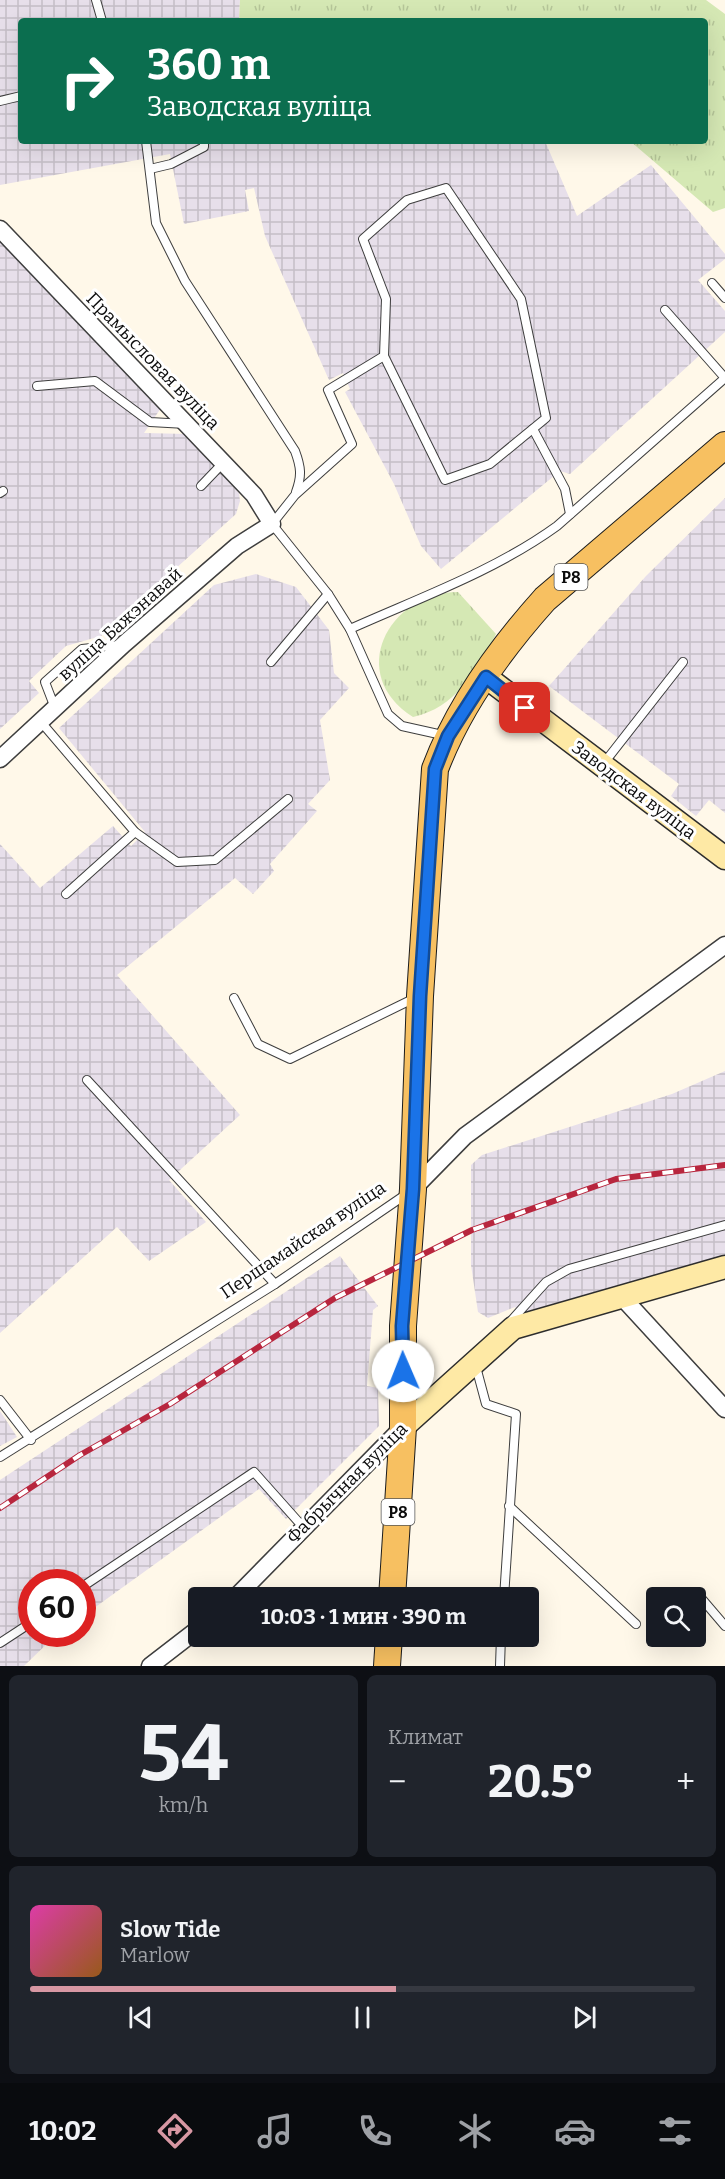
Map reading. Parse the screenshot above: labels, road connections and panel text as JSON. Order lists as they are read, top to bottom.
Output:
{
  "streets": {
    "main road": ["Р8"],
    "street": [
      "Прамысловая вуліца",
      "вуліца Бажэнавай",
      "Заводская вуліца",
      "Першамайская вуліца",
      "Фабрычная вуліца"
    ]
  },
  "crossings": [
    ["Прамысловая вуліца", "вуліца Бажэнавай"],
    ["Р8", "Заводская вуліца"],
    ["Р8", "Першамайская вуліца"],
    ["Р8", "Фабрычная вуліца"]
  ],
  "page": {
    "turn": ["360 m", "Заводская вуліца"],
    "limit": "60",
    "trip": "10:03 · 1 мин · 390 m",
    "tile": [
      ["54", "km/h"],
      "Климат"
    ],
    "heat": ["−", "20.5°", "+"],
    "song": ["Slow Tide", "Marlow"],
    "tabs": "10:02"
  }
}
